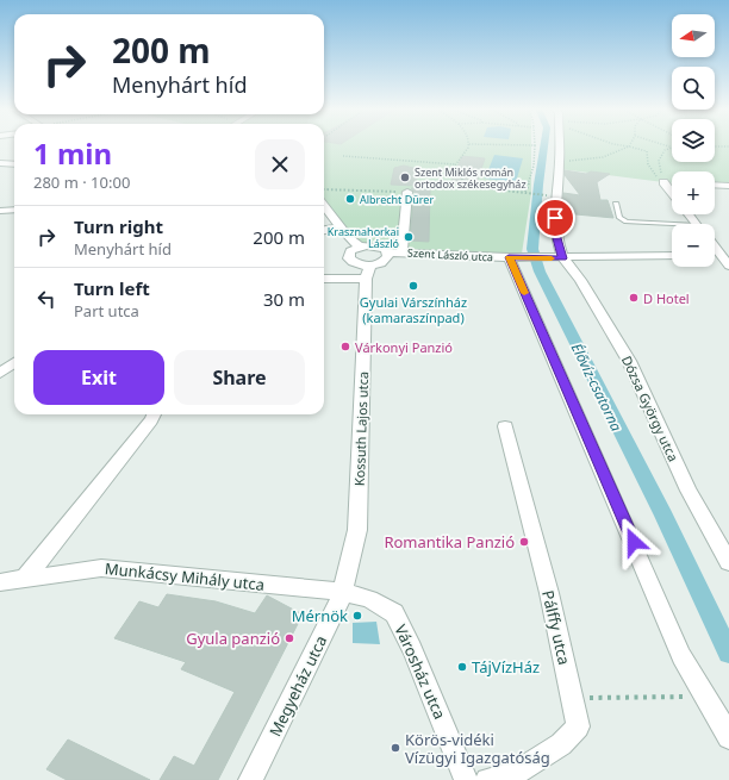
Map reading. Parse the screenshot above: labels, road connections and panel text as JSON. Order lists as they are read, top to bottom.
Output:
{
  "streets": {
    "street": [
      "Szent László utca",
      "Dózsa György utca",
      "Kossuth Lajos utca",
      "Munkácsy Mihály utca",
      "Pálffy utca",
      "Városház utca",
      "Megyeház utca"
    ]
  },
  "crossings": [
    ["Szent László utca", "Dózsa György utca"],
    ["Kossuth Lajos utca", "Munkácsy Mihály utca"],
    ["Kossuth Lajos utca", "Városház utca"],
    ["Kossuth Lajos utca", "Megyeház utca"],
    ["Munkácsy Mihály utca", "Városház utca"],
    ["Munkácsy Mihály utca", "Megyeház utca"],
    ["Városház utca", "Megyeház utca"]
  ],
  "water": ["Élővíz-csatorna"],
  "places": [
    "Szent Miklós román ortodox székesegyház",
    "Albrecht Dürer",
    "Krasznahorkai László",
    "Gyulai Várszínház (kamaraszínpad)",
    "D Hotel",
    "Várkonyi Panzió",
    "Romantika Panzió",
    "Mérnök",
    "Gyula panzió",
    "TájVízHáz",
    "Körös-vidéki Vízügyi Igazgatóság"
  ],
  "north": "left",
  "page": {
    "map_buttons": ["+", "−"],
    "turn": ["200 m", "Menyhárt híd"],
    "heading": ["1 min", "280 m · 10:00"],
    "list": [
      {
        "name": "Turn right",
        "note": "Menyhárt híd",
        "value": "200 m"
      },
      {
        "name": "Turn left",
        "note": "Part utca",
        "value": "30 m"
      }
    ],
    "buttons": ["Exit", "Share"]
  }
}
